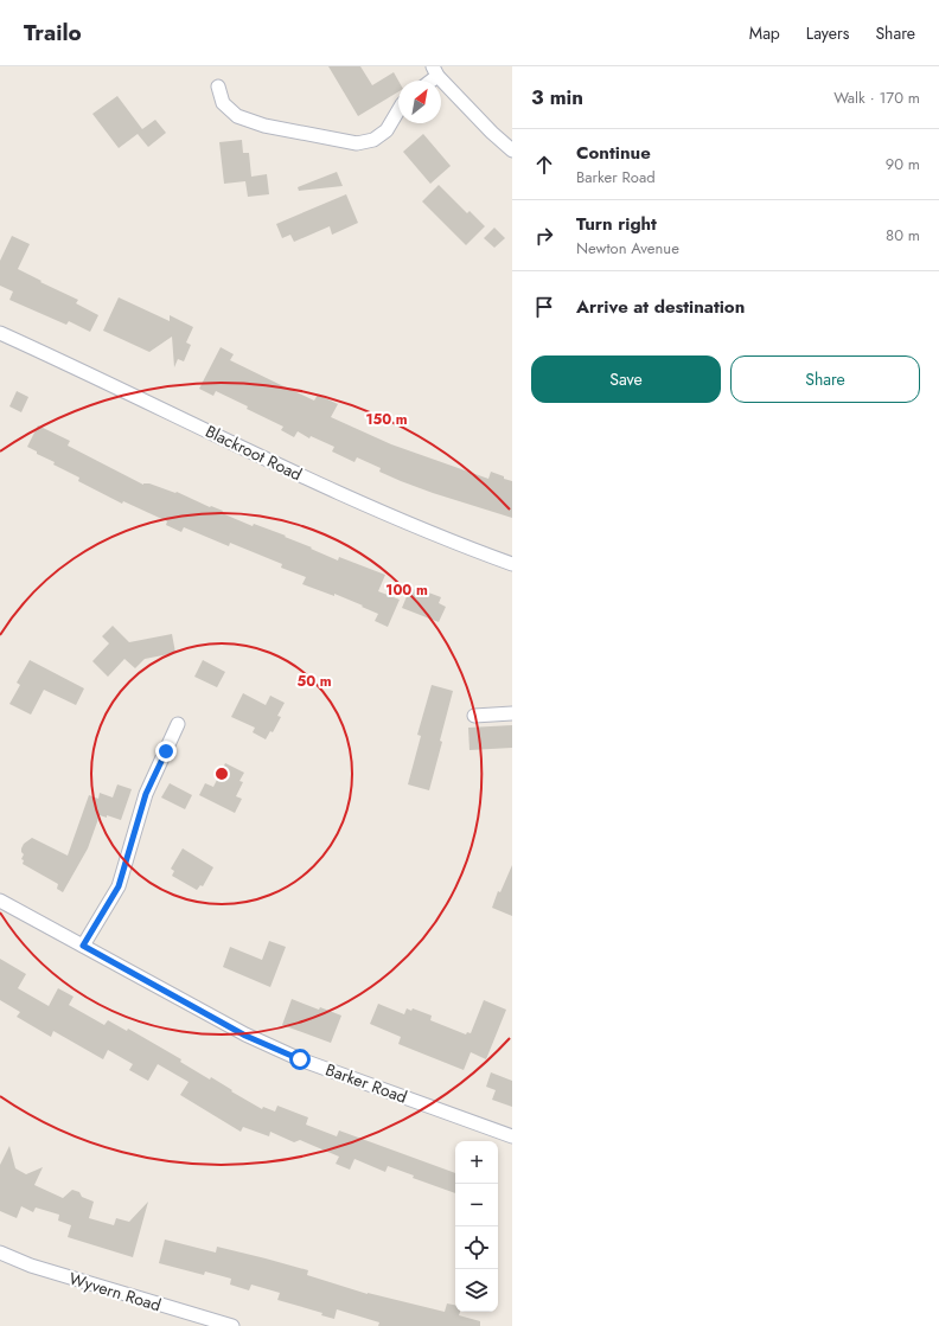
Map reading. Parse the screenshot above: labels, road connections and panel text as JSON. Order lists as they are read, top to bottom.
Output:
{
  "streets": {
    "street": ["Blackroot Road", "Barker Road", "Wyvern Road"]
  },
  "north": "top right",
  "page": {
    "header": "Trailo",
    "nav": ["Map", "Layers", "Share"],
    "heading": ["3 min", "Walk · 170 m"],
    "list": [
      ["Continue", "Barker Road", "90 m"],
      ["Turn right", "Newton Avenue", "80 m"],
      "Arrive at destination"
    ],
    "buttons": ["Save", "Share"],
    "map_buttons": ["+", "−"]
  },
  "rings": ["150 m", "100 m", "50 m"]
}
